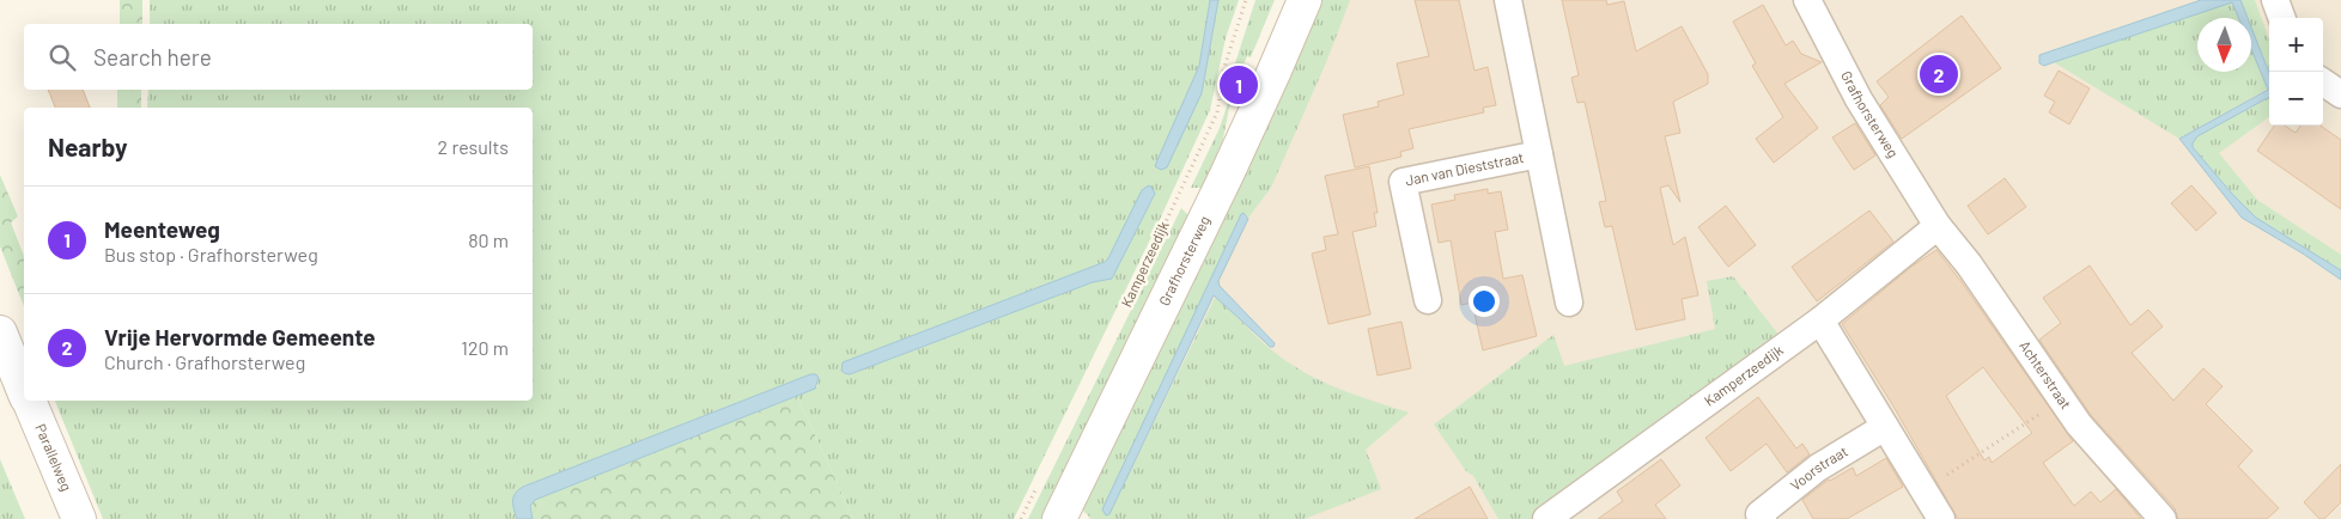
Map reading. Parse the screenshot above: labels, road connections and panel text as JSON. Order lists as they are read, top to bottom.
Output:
{
  "streets": {
    "main road": ["Grafhorsterweg", "Parallelweg"],
    "street": [
      "Jan van Dieststraat",
      "Kamperzeedijk",
      "Achterstraat",
      "Voorstraat"
    ]
  },
  "crossings": [
    ["Grafhorsterweg", "Kamperzeedijk"],
    ["Grafhorsterweg", "Achterstraat"],
    ["Kamperzeedijk", "Achterstraat"]
  ],
  "north": "bottom",
  "page": {
    "map_buttons": ["+", "−"],
    "search": "Search here",
    "pins": ["2", "1"],
    "heading": ["Nearby", "2 results"],
    "list": [
      {
        "mark": "1",
        "name": "Meenteweg",
        "note": "Bus stop · Grafhorsterweg",
        "value": "80 m"
      },
      {
        "mark": "2",
        "name": "Vrije Hervormde Gemeente",
        "note": "Church · Grafhorsterweg",
        "value": "120 m"
      }
    ]
  }
}
